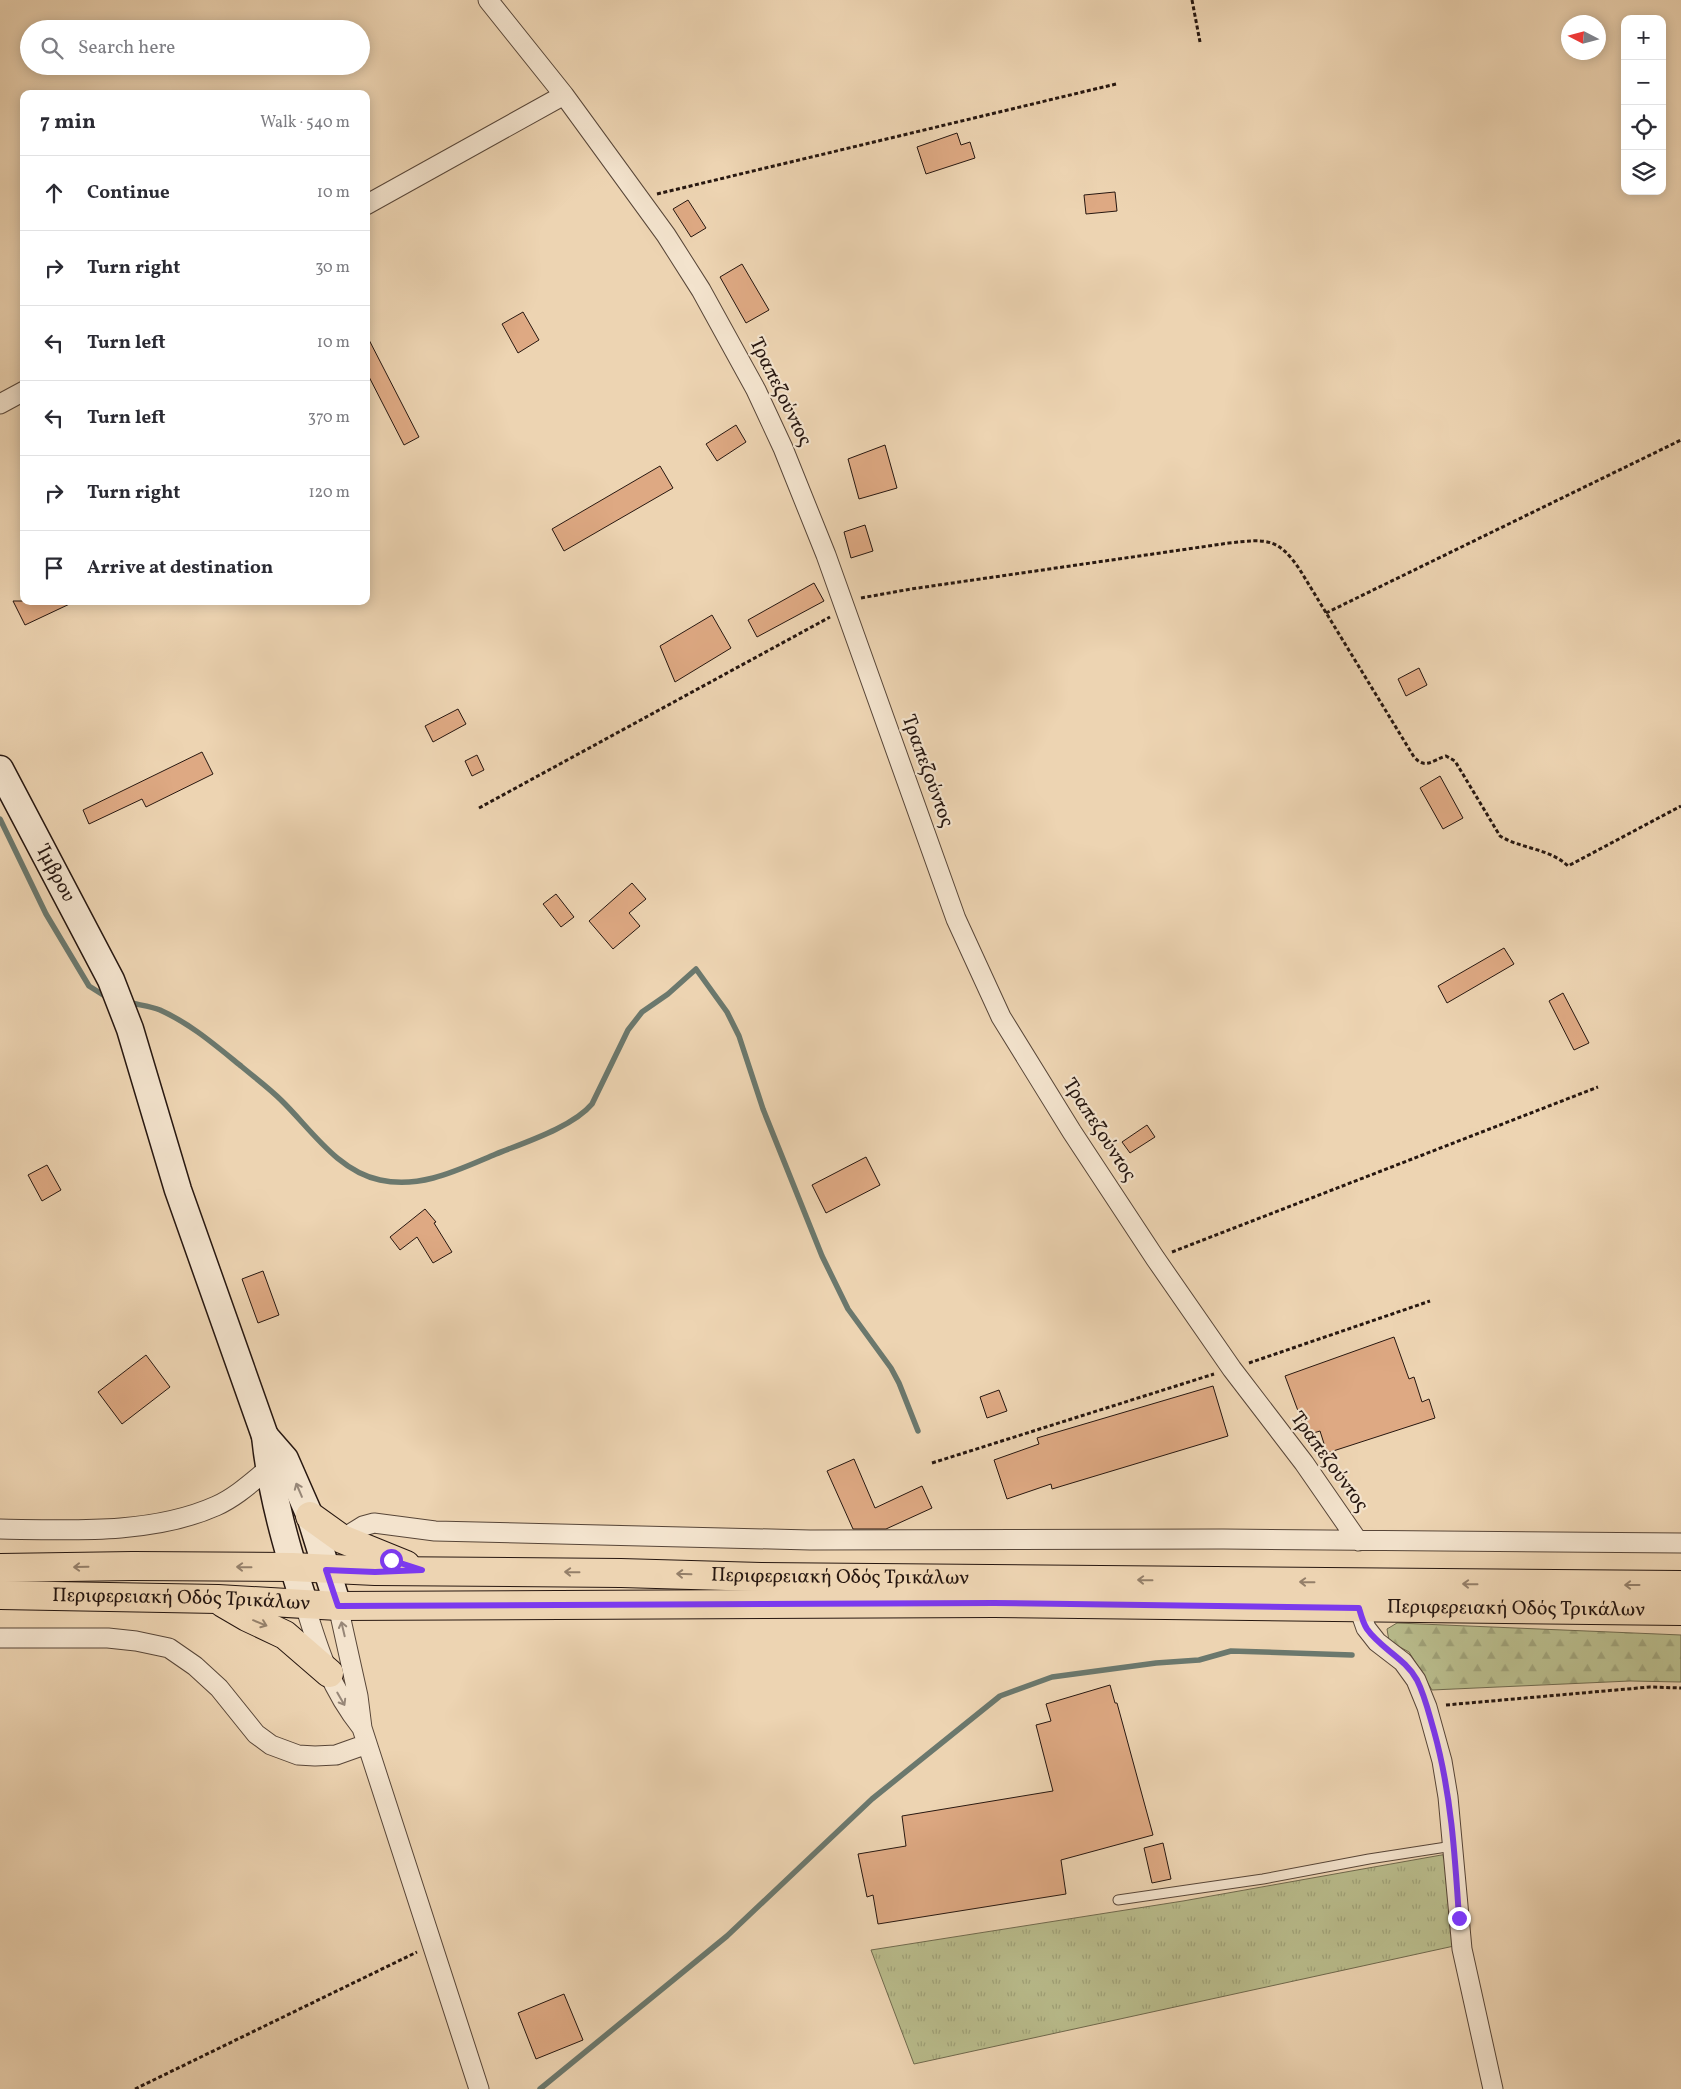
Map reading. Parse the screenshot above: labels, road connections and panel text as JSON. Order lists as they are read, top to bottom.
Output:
{
  "streets": {
    "main road": ["Περιφερειακή Οδός Τρικάλων"],
    "street": ["Τραπεζούντος", "Ίμβρου"]
  },
  "north": "left",
  "page": {
    "map_buttons": ["+", "−"],
    "search": "Search here",
    "heading": ["7 min", "Walk · 540 m"],
    "list": [
      ["Continue", "10 m"],
      ["Turn right", "30 m"],
      ["Turn left", "10 m"],
      ["Turn left", "370 m"],
      ["Turn right", "120 m"],
      "Arrive at destination"
    ]
  }
}
